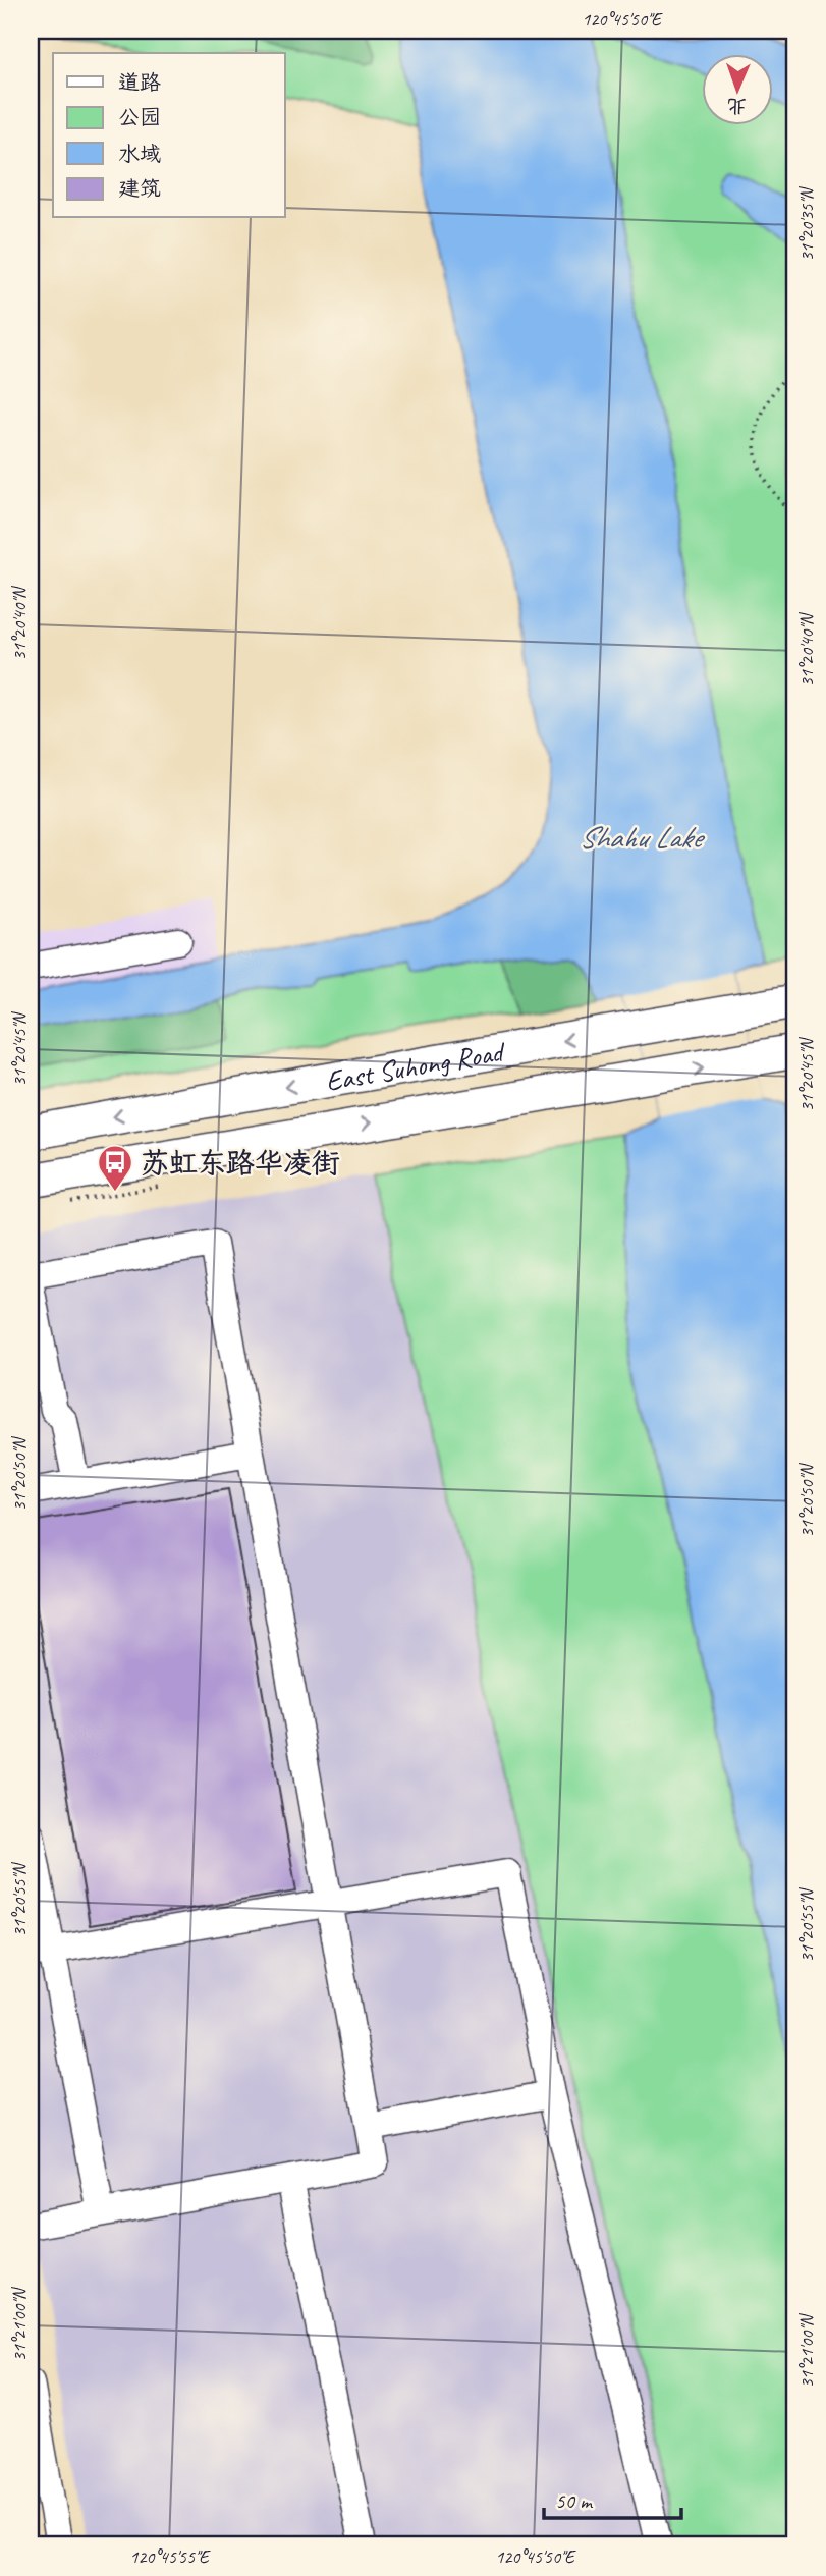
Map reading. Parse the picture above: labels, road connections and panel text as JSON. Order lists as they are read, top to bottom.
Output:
{
  "streets": {
    "main road": ["East Suhong Road"]
  },
  "water": ["Shahu Lake"],
  "places": {
    "bus stop": ["苏虹东路华凌街"]
  },
  "legend": [
    "道路",
    "公园",
    "水域",
    "建筑"
  ],
  "scale_bar": "50 m",
  "north": "bottom",
  "coordinates": [
    "120°45'50\"E",
    "31°20'35\"N",
    "31°20'40\"N",
    "31°20'45\"N",
    "31°20'50\"N",
    "31°20'55\"N",
    "31°21'00\"N",
    "120°45'55\"E"
  ]
}
